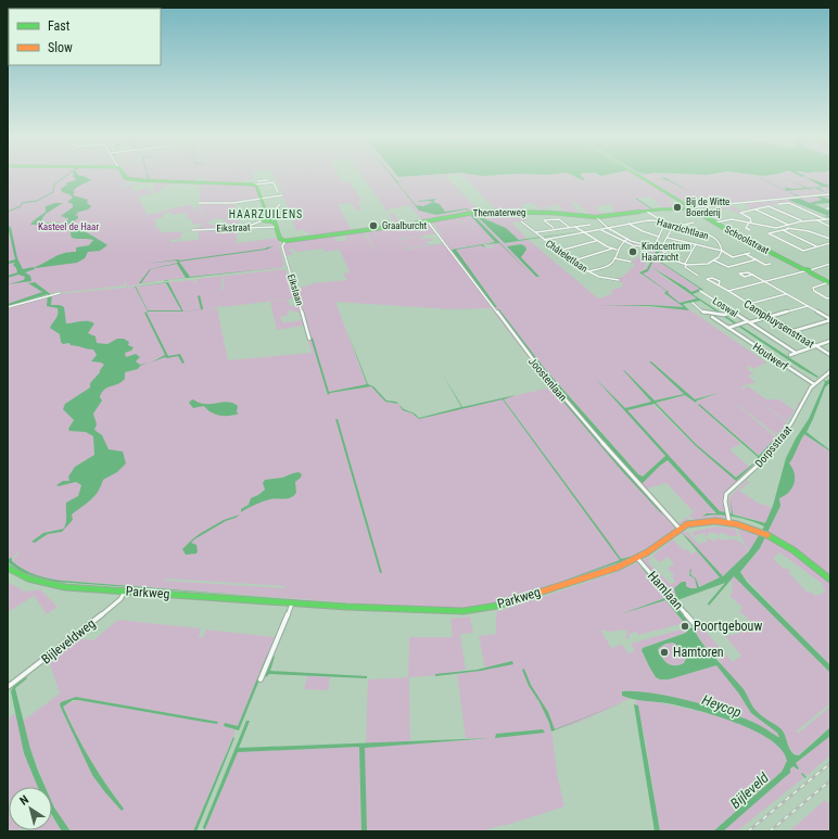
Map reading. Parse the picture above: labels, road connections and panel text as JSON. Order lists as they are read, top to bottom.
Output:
{
  "streets": {
    "street": [
      "Thematerweg",
      "Eikstraat",
      "Haarzichtlaan",
      "Schoolstraat",
      "Châteletlaan",
      "Eikslaan",
      "Loswal",
      "Camphuysenstraat",
      "Houtwerf",
      "Joostenlaan",
      "Dorpsstraat",
      "Hamlaan",
      "Parkweg",
      "Bijleveldweg"
    ]
  },
  "crossings": [
    ["Thematerweg", "Schoolstraat"],
    ["Thematerweg", "Eikslaan"],
    ["Thematerweg", "Joostenlaan"],
    ["Haarzichtlaan", "Châteletlaan"],
    ["Houtwerf", "Dorpsstraat"],
    ["Joostenlaan", "Parkweg"],
    ["Dorpsstraat", "Parkweg"],
    ["Hamlaan", "Parkweg"],
    ["Parkweg", "Bijleveldweg"]
  ],
  "districts": ["HAARZUILENS"],
  "water": ["Heycop", "Bijleveld"],
  "parks": ["Kasteel de Haar"],
  "places": [
    "Bij de Witte Boerderij",
    "Graalburcht",
    "Kindcentrum Haarzicht",
    "Poortgebouw",
    "Hamtoren"
  ],
  "legend": ["Fast", "Slow"],
  "north": "top left"
}
